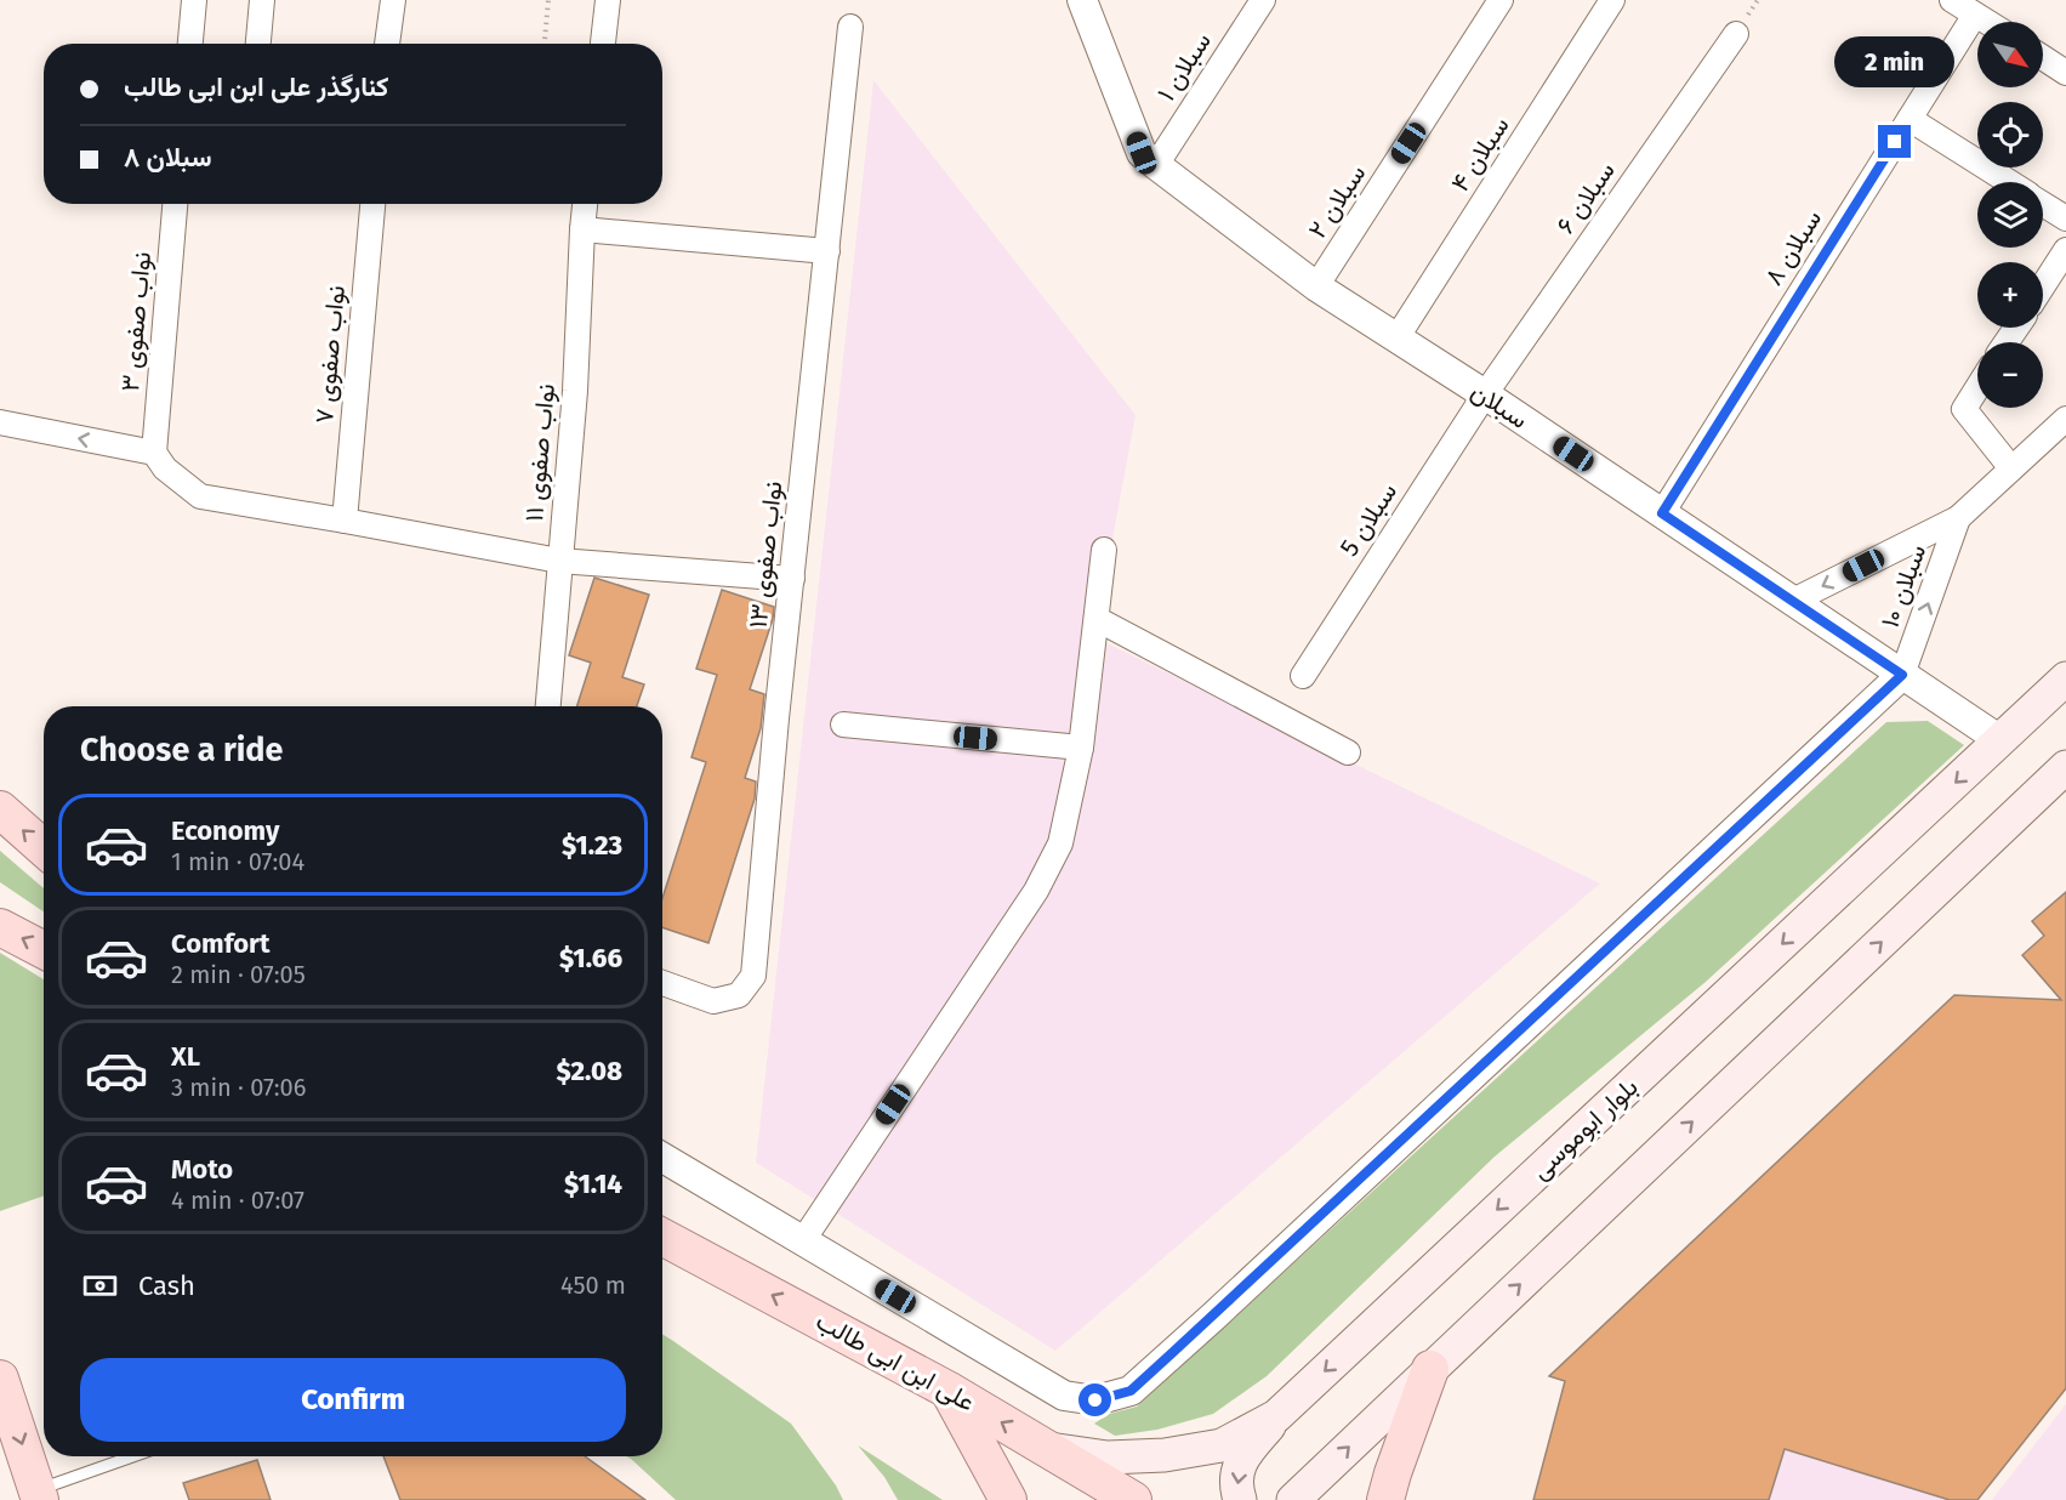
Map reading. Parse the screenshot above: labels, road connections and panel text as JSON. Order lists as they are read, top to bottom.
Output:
{
  "streets": {
    "main road": ["بلوار ابوموسی", "علی ابن ابی طالب"],
    "street": [
      "سبلان ۱",
      "سبلان ۴",
      "سبلان ۶",
      "سبلان ۲",
      "سبلان ۸",
      "نواب صفوی ۳",
      "نواب صفوی ۷",
      "سبلان",
      "نواب صفوی ۱۱",
      "سبلان 5",
      "نواب صفوی ۱۳",
      "سبلان ۱۰"
    ]
  },
  "crossings": [
    ["سبلان ۱", "سبلان"],
    ["سبلان ۴", "سبلان"],
    ["سبلان ۶", "سبلان"],
    ["سبلان ۶", "سبلان 5"],
    ["سبلان ۲", "سبلان"],
    ["سبلان ۸", "سبلان"],
    ["سبلان", "سبلان 5"],
    ["سبلان", "سبلان ۱۰"],
    ["سبلان", "بلوار ابوموسی"],
    ["بلوار ابوموسی", "علی ابن ابی طالب"]
  ],
  "one_way": ["علی ابن ابی طالب"],
  "north": "bottom right",
  "page": {
    "map_buttons": ["+", "−"],
    "bubble": "2 min",
    "banner": ["کنارگذر علی ابن ابی طالب", "سبلان ۸"],
    "heading": "Choose a ride",
    "list": [
      {
        "name": "Economy",
        "note": "1 min · 07:04",
        "value": "$1.23"
      },
      {
        "name": "Comfort",
        "note": "2 min · 07:05",
        "value": "$1.66"
      },
      {
        "name": "XL",
        "note": "3 min · 07:06",
        "value": "$2.08"
      },
      {
        "name": "Moto",
        "note": "4 min · 07:07",
        "value": "$1.14"
      }
    ],
    "pay": ["Cash", "450 m"],
    "buttons": "Confirm"
  }
}
